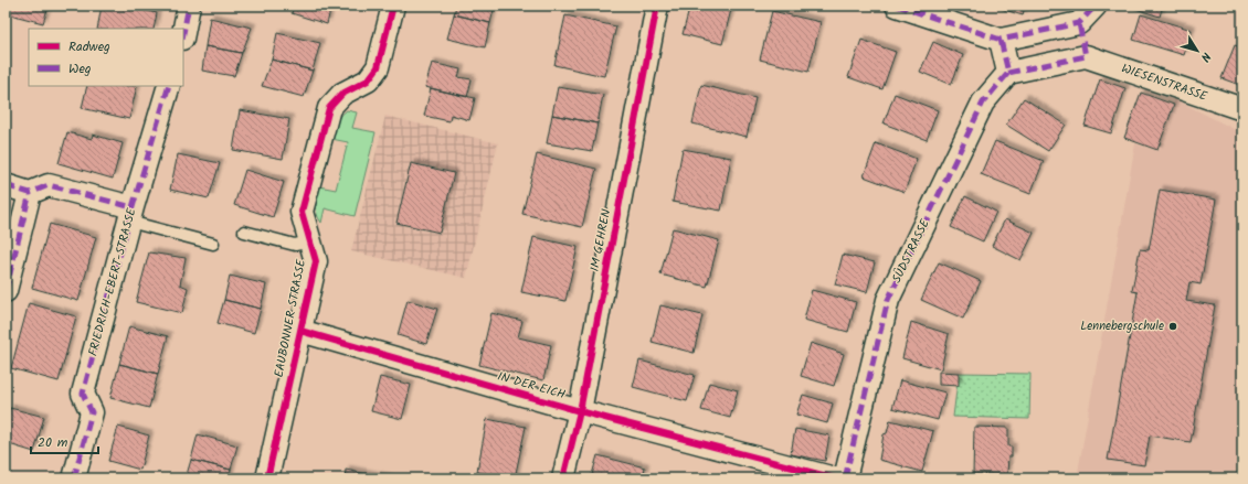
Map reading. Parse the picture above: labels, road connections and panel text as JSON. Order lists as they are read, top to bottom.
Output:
{
  "streets": {
    "street": [
      "WIESENSTRASSE",
      "IM GEHREN",
      "SÜDSTRASSE",
      "FRIEDRICH-EBERT-STRASSE",
      "EAUBONNER STRASSE",
      "IN DER EICH"
    ]
  },
  "crossings": [
    ["IM GEHREN", "IN DER EICH"],
    ["EAUBONNER STRASSE", "IN DER EICH"]
  ],
  "places": ["Lennebergschule"],
  "legend": ["Radweg", "Weg"],
  "scale_bar": "20 m",
  "north": "bottom right"
}
